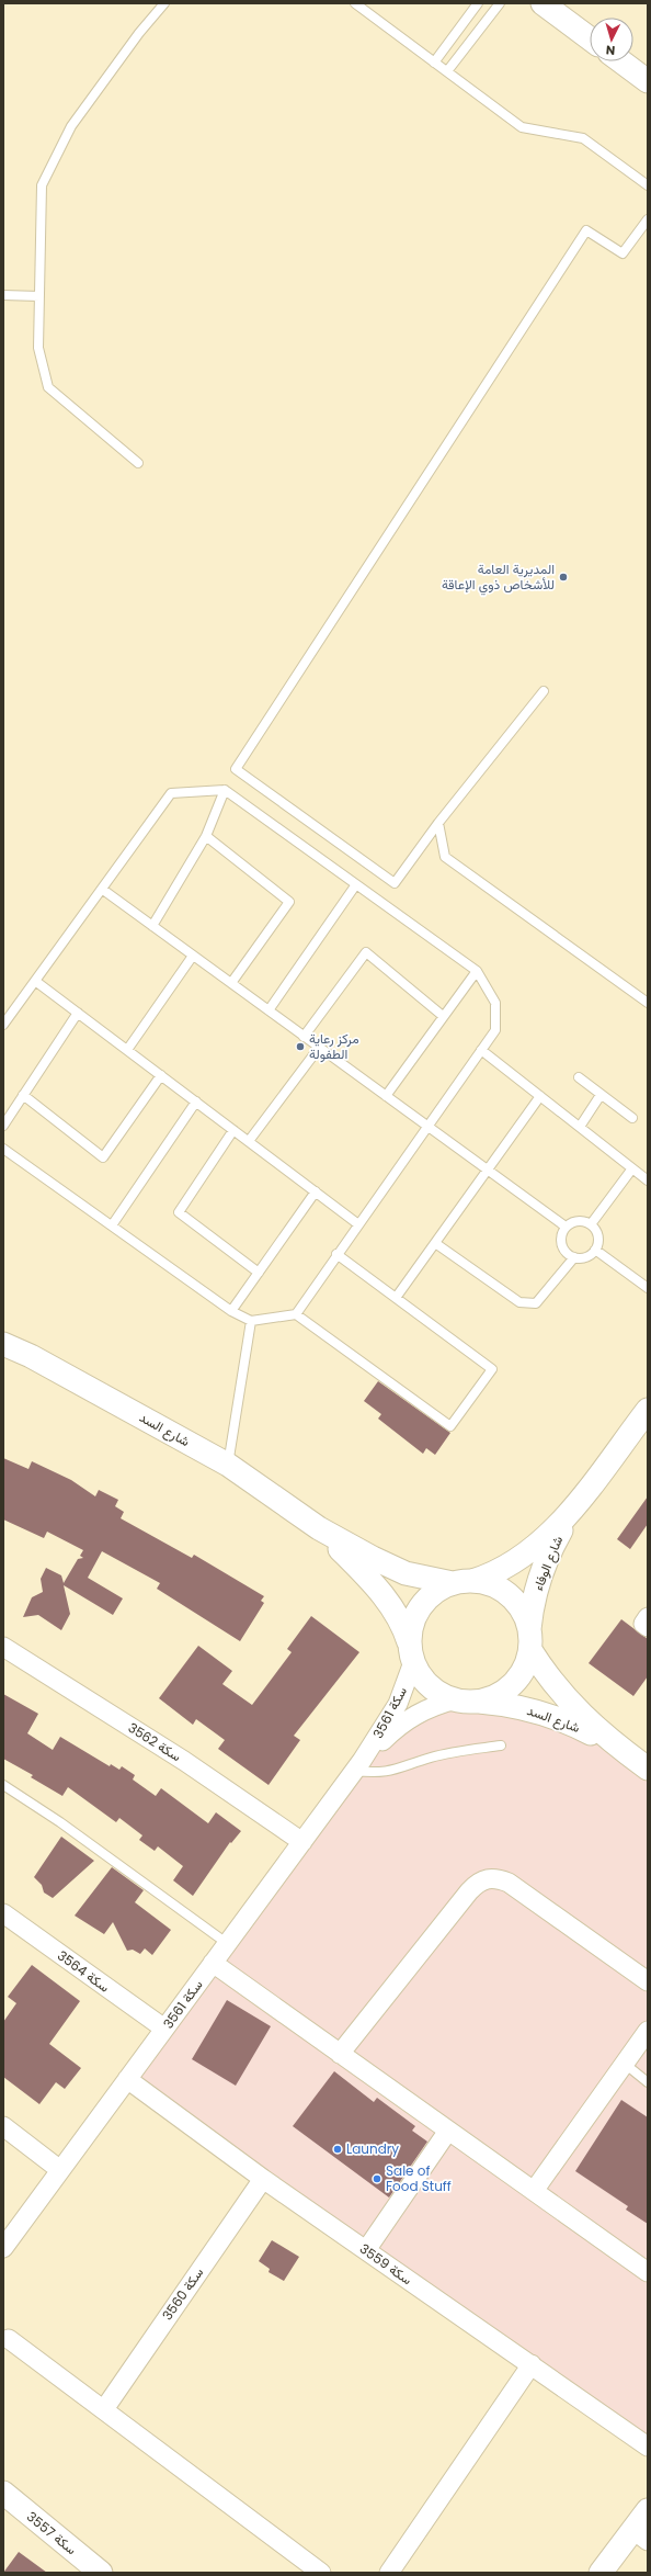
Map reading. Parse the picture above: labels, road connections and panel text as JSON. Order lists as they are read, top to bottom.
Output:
{
  "streets": {
    "street": [
      "شارع السد",
      "شارع الوفاء",
      "سكة 3561",
      "سكة 3562",
      "سكة 3564",
      "سكة 3559",
      "سكة 3560",
      "سكة 3557"
    ]
  },
  "crossings": [
    ["شارع السد", "شارع الوفاء"],
    ["شارع السد", "سكة 3561"],
    ["شارع الوفاء", "سكة 3561"],
    ["سكة 3561", "سكة 3562"],
    ["سكة 3561", "سكة 3564"],
    ["سكة 3561", "سكة 3559"],
    ["سكة 3559", "سكة 3560"]
  ],
  "places": [
    "المديرية العامة للأشخاص ذوي الإعاقة",
    "مركز رعاية الطفولة",
    "Laundry",
    "Sale of Food Stuff"
  ],
  "north": "bottom"
}
